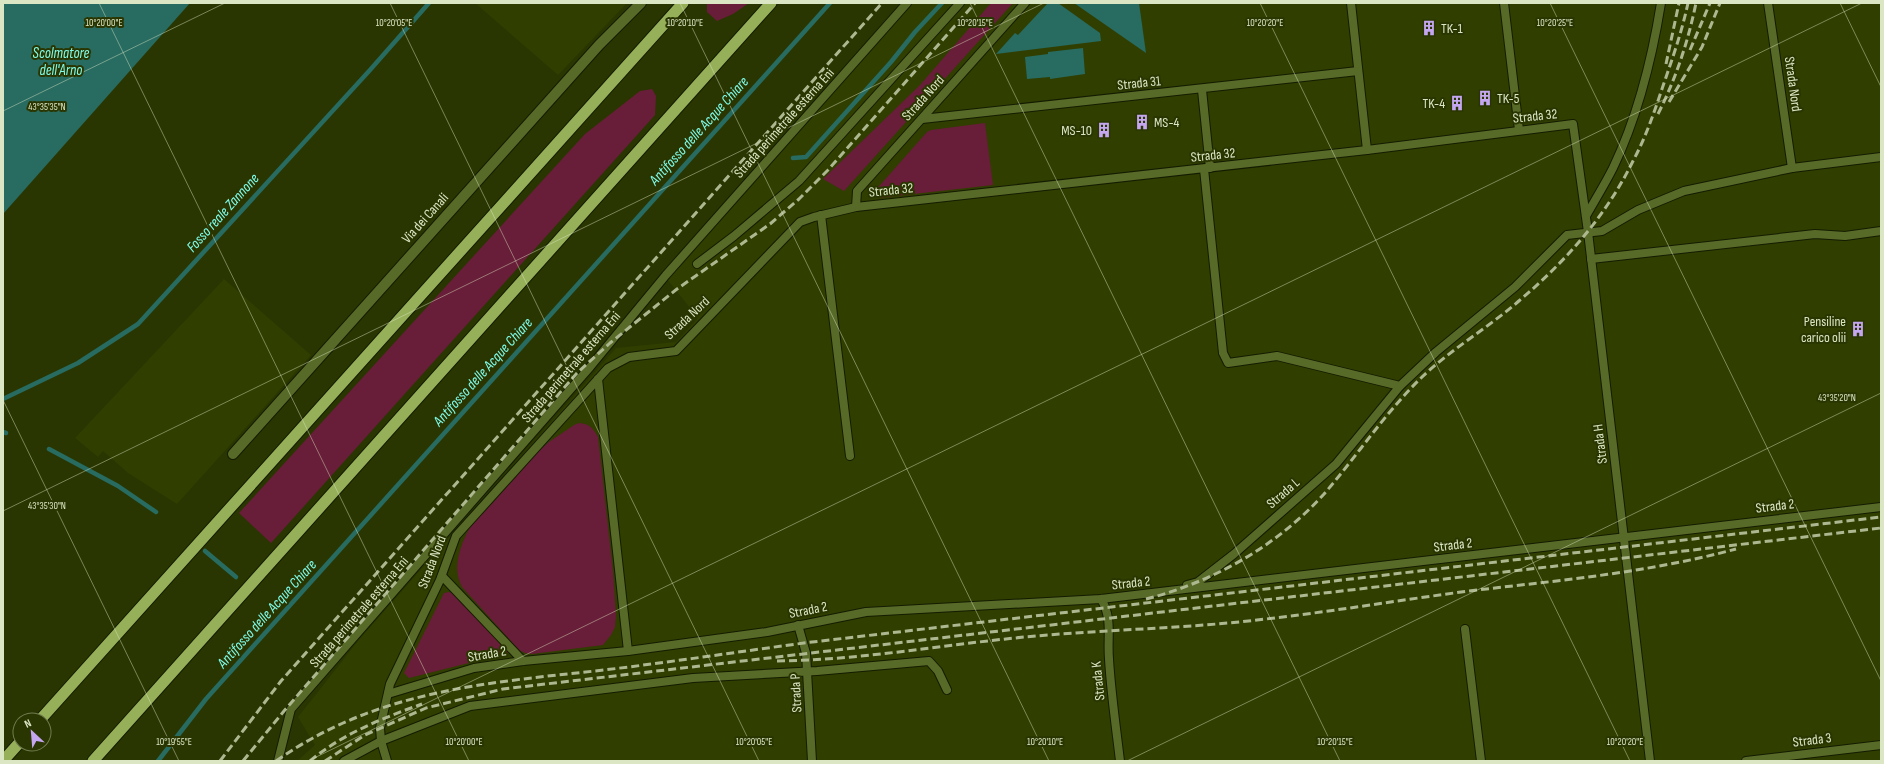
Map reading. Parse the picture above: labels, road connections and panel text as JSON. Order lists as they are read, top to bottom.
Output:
{
  "streets": {
    "street": ["Via dei Canali"],
    "lane": [
      "Strada 31",
      "Strada Nord",
      "Strada 32",
      "Strada perimetrale esterna Eni",
      "Strada H",
      "Strada L",
      "Strada 2",
      "Strada K",
      "Strada P",
      "Strada 3"
    ]
  },
  "crossings": [
    ["Strada 31", "Strada Nord"],
    ["Strada Nord", "Strada 32"],
    ["Strada Nord", "Strada L"],
    ["Strada Nord", "Strada 2"],
    ["Strada 32", "Strada H"],
    ["Strada H", "Strada L"],
    ["Strada H", "Strada 2"],
    ["Strada L", "Strada 2"],
    ["Strada 2", "Strada K"],
    ["Strada 2", "Strada P"]
  ],
  "water": ["Scolmatore dell'Arno", "Antifosso delle Acque Chiare", "Fosso reale Zannone"],
  "places": {
    "building": [
      "TK-1",
      "TK-5",
      "TK-4",
      "MS-4",
      "MS-10",
      "Pensiline carico olii"
    ]
  },
  "north": "top left",
  "coordinates": [
    "10°20'00\"E",
    "10°20'05\"E",
    "10°20'10\"E",
    "10°20'15\"E",
    "10°20'20\"E",
    "10°20'25\"E",
    "43°35'35\"N",
    "43°35'20\"N",
    "43°35'30\"N",
    "10°19'55\"E"
  ]
}
